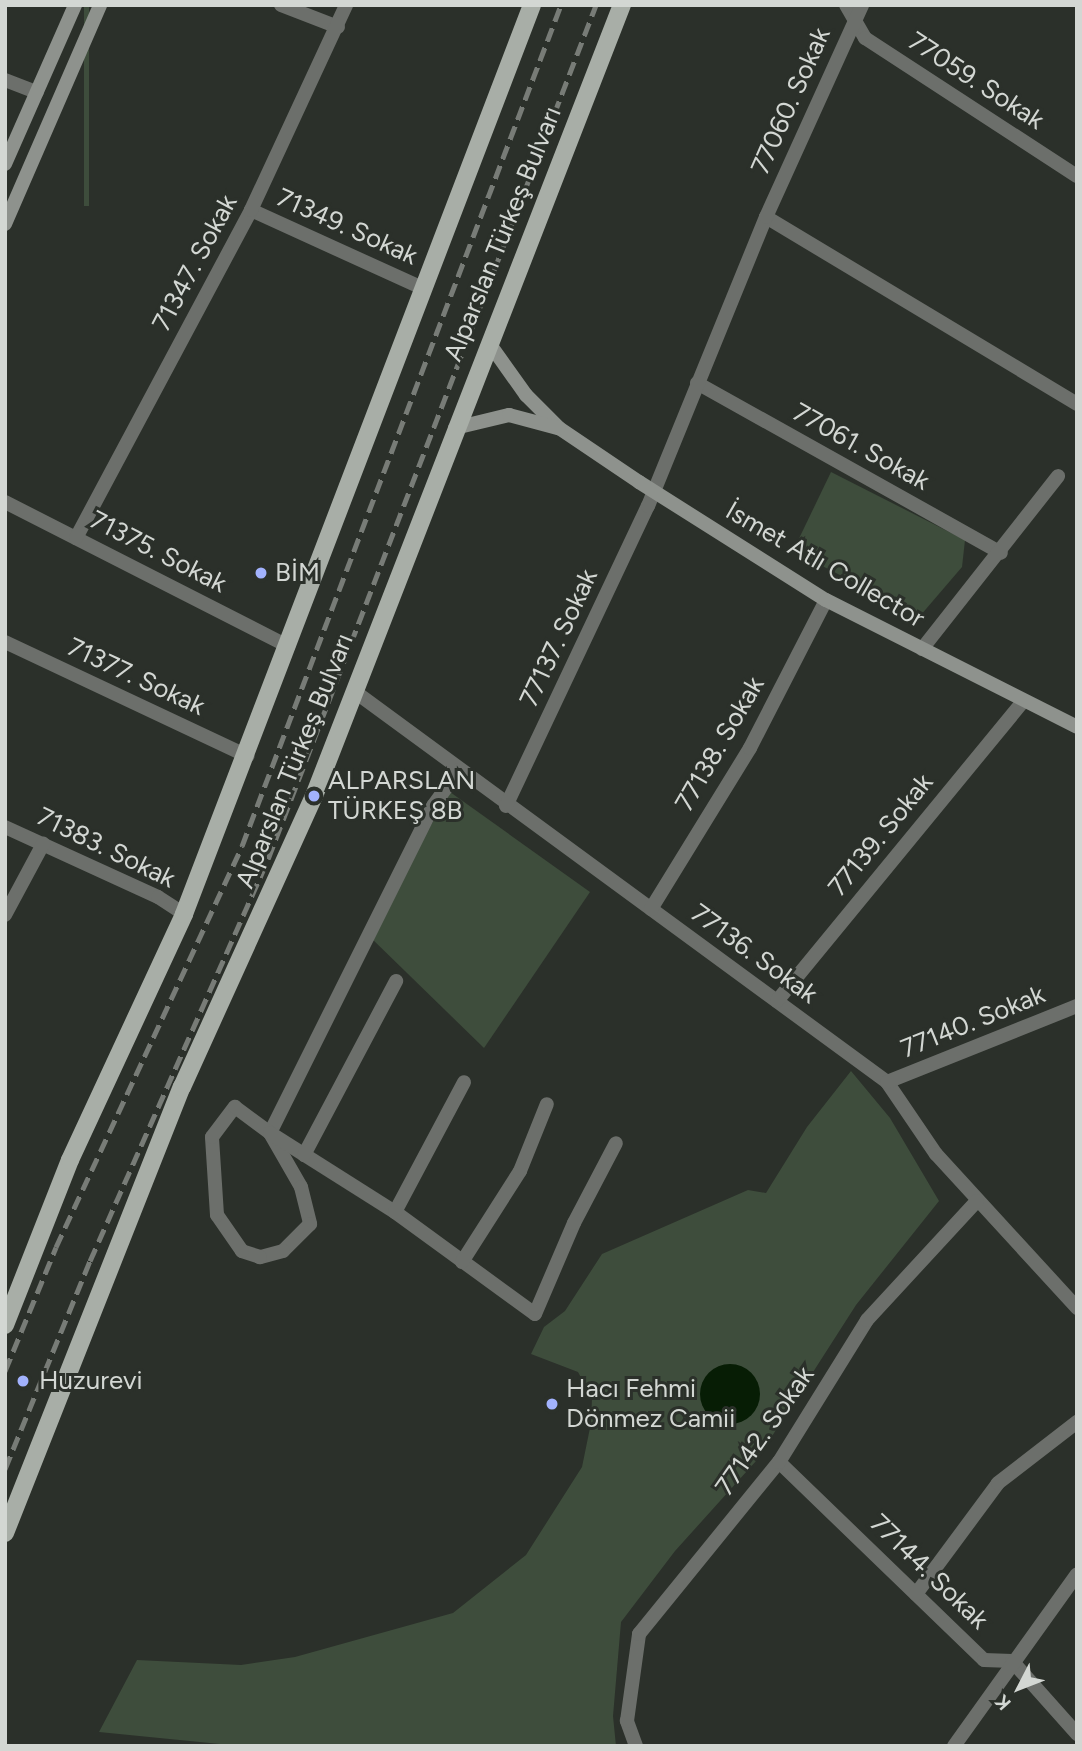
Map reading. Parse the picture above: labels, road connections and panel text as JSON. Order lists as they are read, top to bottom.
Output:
{
  "streets": {
    "main road": ["Alparslan Türkeş Bulvarı", "İsmet Atlı Collector"],
    "street": [
      "77059. Sokak",
      "77060. Sokak",
      "71349. Sokak",
      "71347. Sokak",
      "77061. Sokak",
      "71375. Sokak",
      "77137. Sokak",
      "71377. Sokak",
      "77138. Sokak",
      "77139. Sokak",
      "71383. Sokak",
      "77136. Sokak",
      "77140. Sokak",
      "77142. Sokak",
      "77144. Sokak"
    ]
  },
  "crossings": [
    ["77059. Sokak", "77060. Sokak"],
    ["77060. Sokak", "77061. Sokak"],
    ["77060. Sokak", "77137. Sokak"],
    ["71349. Sokak", "Alparslan Türkeş Bulvarı"],
    ["71349. Sokak", "71347. Sokak"],
    ["Alparslan Türkeş Bulvarı", "71375. Sokak"],
    ["Alparslan Türkeş Bulvarı", "71377. Sokak"],
    ["Alparslan Türkeş Bulvarı", "71383. Sokak"],
    ["Alparslan Türkeş Bulvarı", "77136. Sokak"],
    ["71347. Sokak", "71375. Sokak"],
    ["77061. Sokak", "77137. Sokak"],
    ["İsmet Atlı Collector", "77137. Sokak"],
    ["İsmet Atlı Collector", "77138. Sokak"],
    ["İsmet Atlı Collector", "77139. Sokak"],
    ["77137. Sokak", "77136. Sokak"],
    ["77138. Sokak", "77136. Sokak"],
    ["77139. Sokak", "77136. Sokak"],
    ["77136. Sokak", "77140. Sokak"],
    ["77136. Sokak", "77142. Sokak"],
    ["77142. Sokak", "77144. Sokak"]
  ],
  "places": [
    "BİM",
    "ALPARSLAN TÜRKEŞ 8B",
    "Huzurevi",
    "Hacı Fehmi Dönmez Camii"
  ],
  "north": "bottom left"
}
